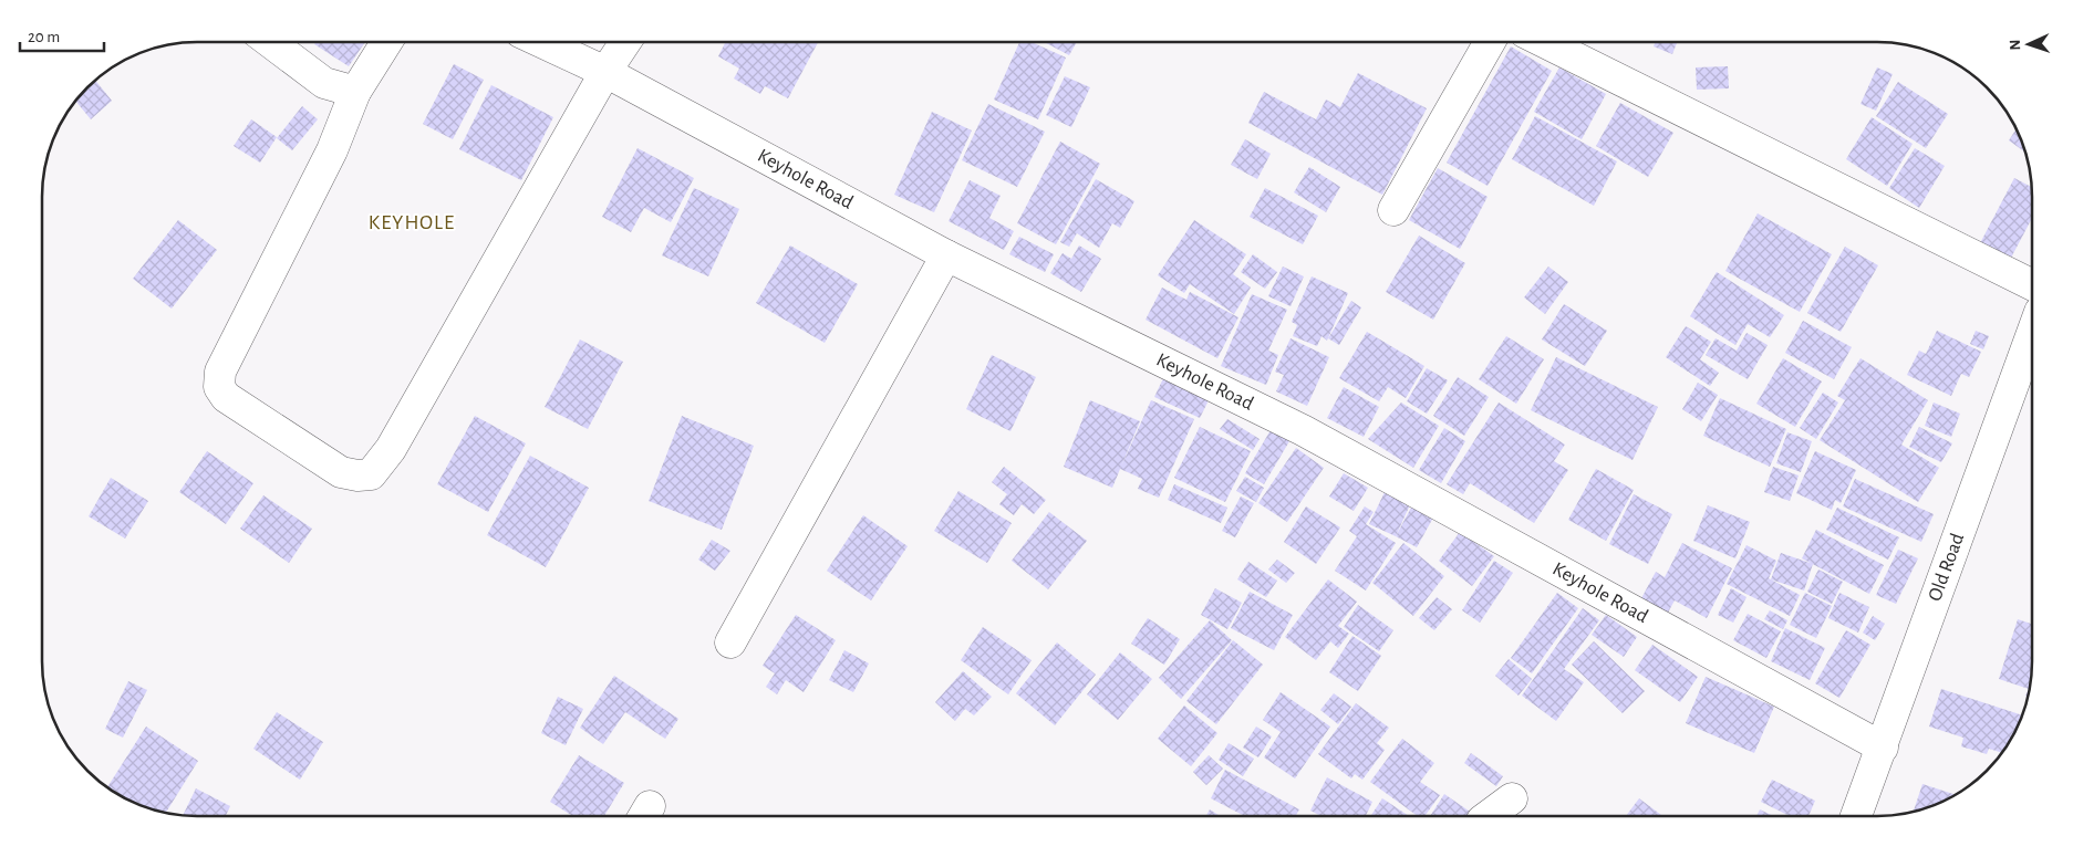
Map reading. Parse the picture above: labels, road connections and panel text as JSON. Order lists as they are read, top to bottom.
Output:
{
  "streets": {
    "street": ["Keyhole Road", "Old Road"]
  },
  "crossings": [
    ["Keyhole Road", "Old Road"]
  ],
  "districts": ["KEYHOLE"],
  "scale_bar": "20 m",
  "north": "left"
}
